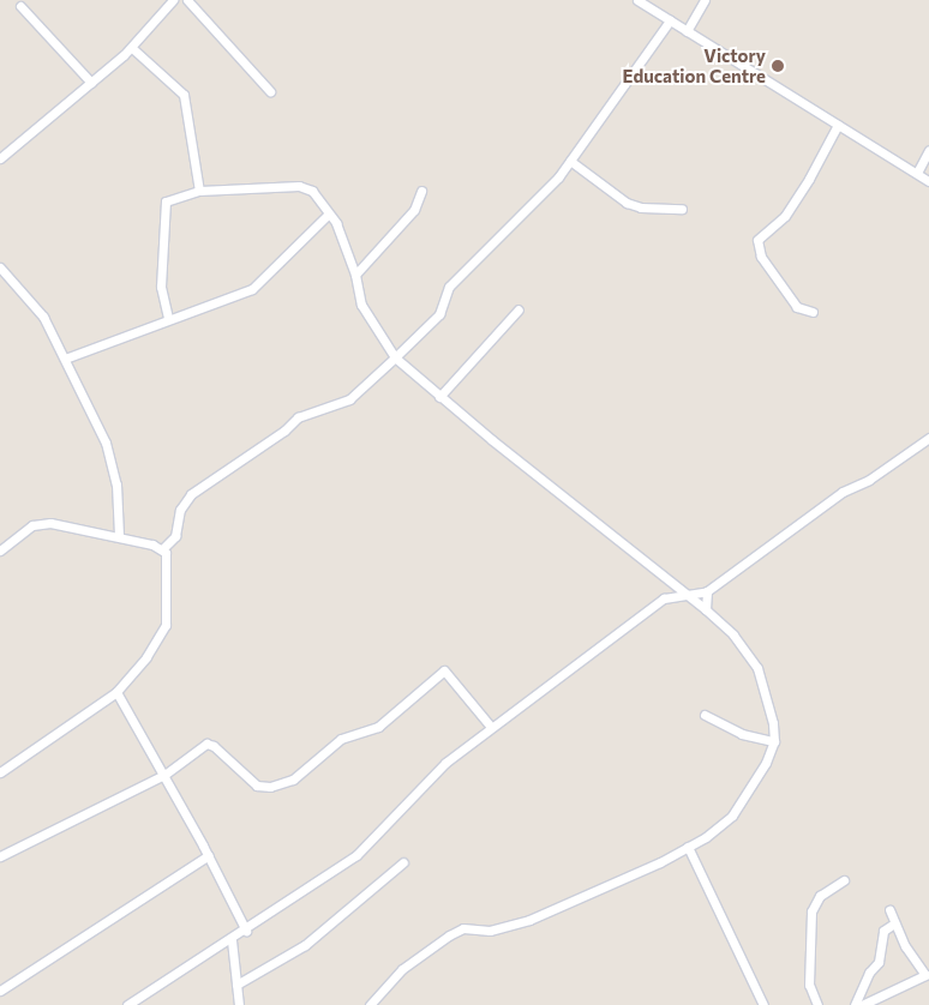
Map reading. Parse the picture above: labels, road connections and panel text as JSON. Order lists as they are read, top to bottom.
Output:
{
  "places": ["Victory Education Centre"]
}
